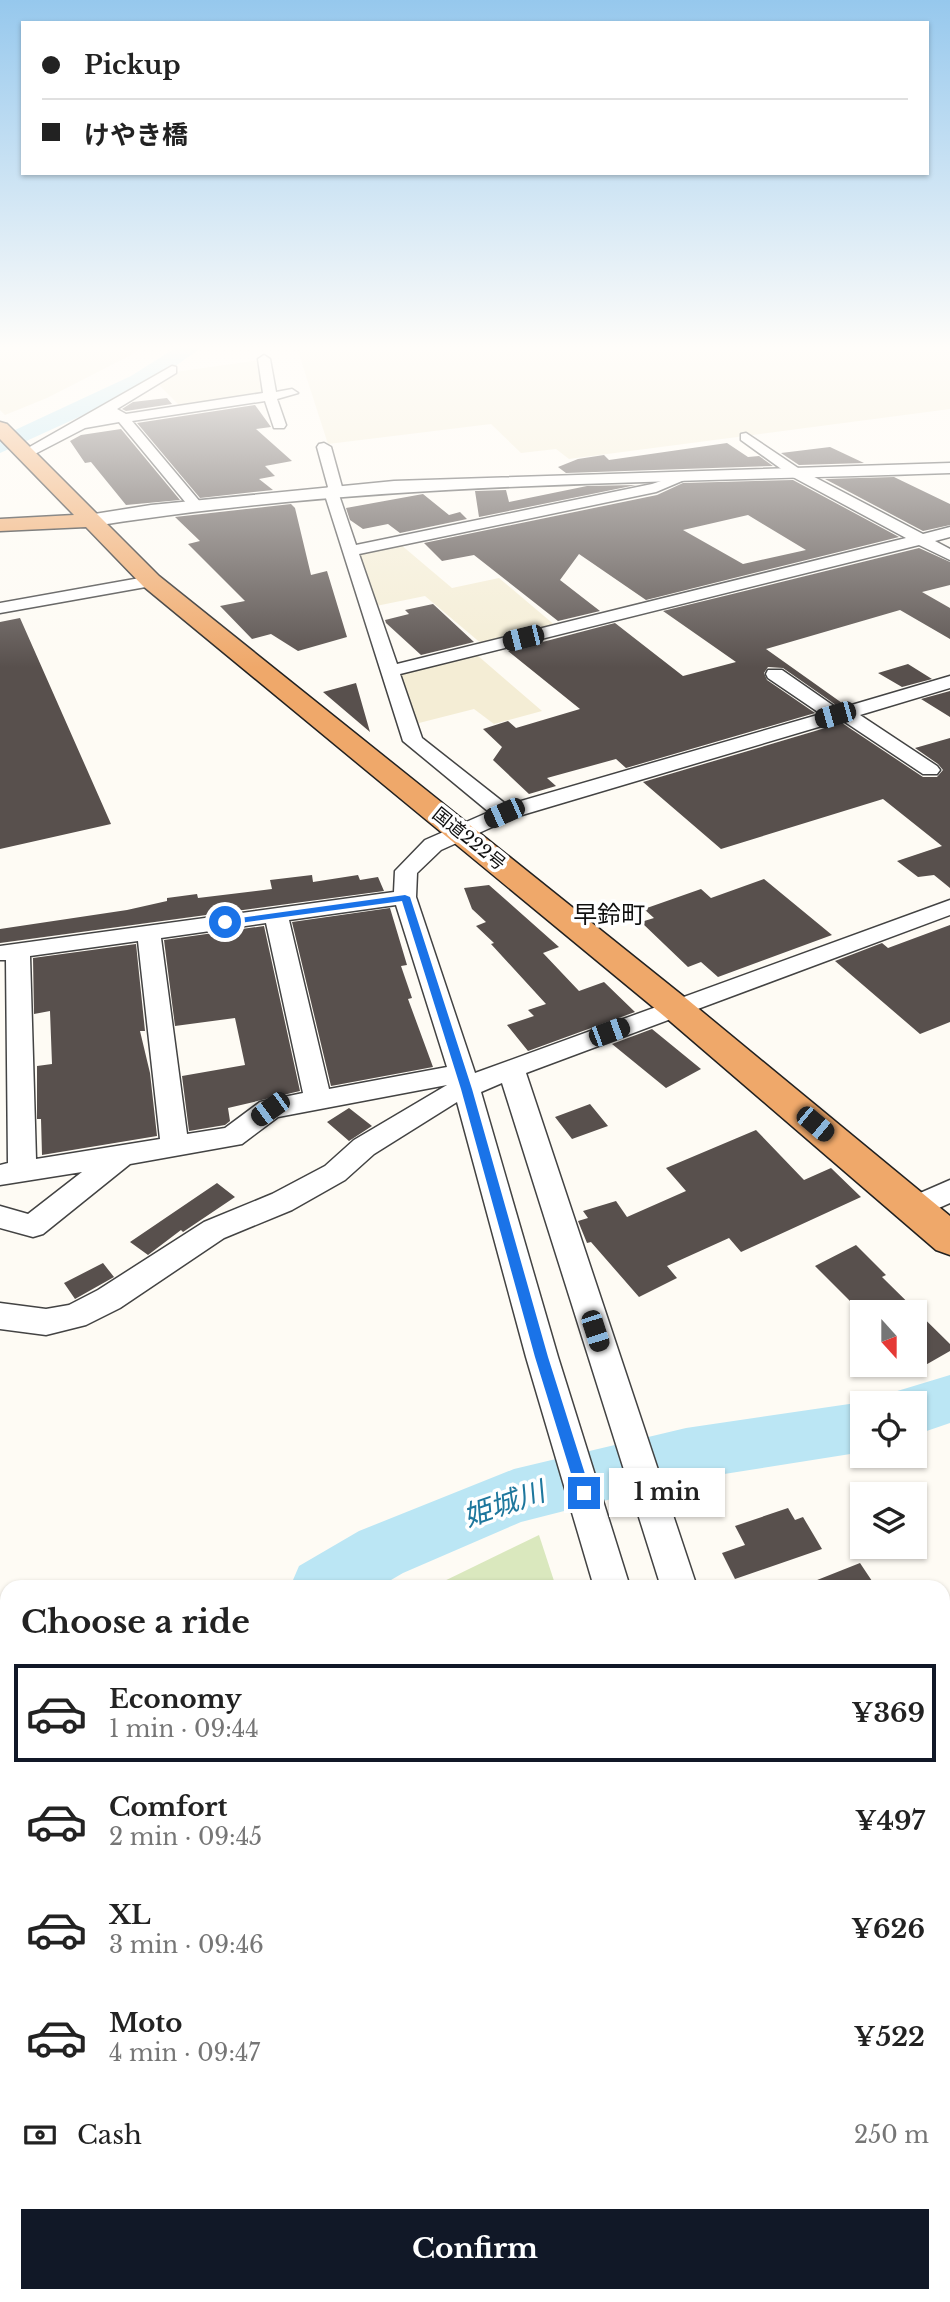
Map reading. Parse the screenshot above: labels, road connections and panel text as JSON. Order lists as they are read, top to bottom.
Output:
{
  "streets": {
    "highway": ["国道222号"]
  },
  "districts": ["早鈴町"],
  "water": ["姫城川"],
  "north": "bottom",
  "page": {
    "banner": ["Pickup", "けやき橋"],
    "bubble": "1 min",
    "heading": "Choose a ride",
    "list": [
      {
        "name": "Economy",
        "note": "1 min · 09:44",
        "value": "¥369"
      },
      {
        "name": "Comfort",
        "note": "2 min · 09:45",
        "value": "¥497"
      },
      {
        "name": "XL",
        "note": "3 min · 09:46",
        "value": "¥626"
      },
      {
        "name": "Moto",
        "note": "4 min · 09:47",
        "value": "¥522"
      }
    ],
    "pay": ["Cash", "250 m"],
    "buttons": "Confirm"
  }
}
